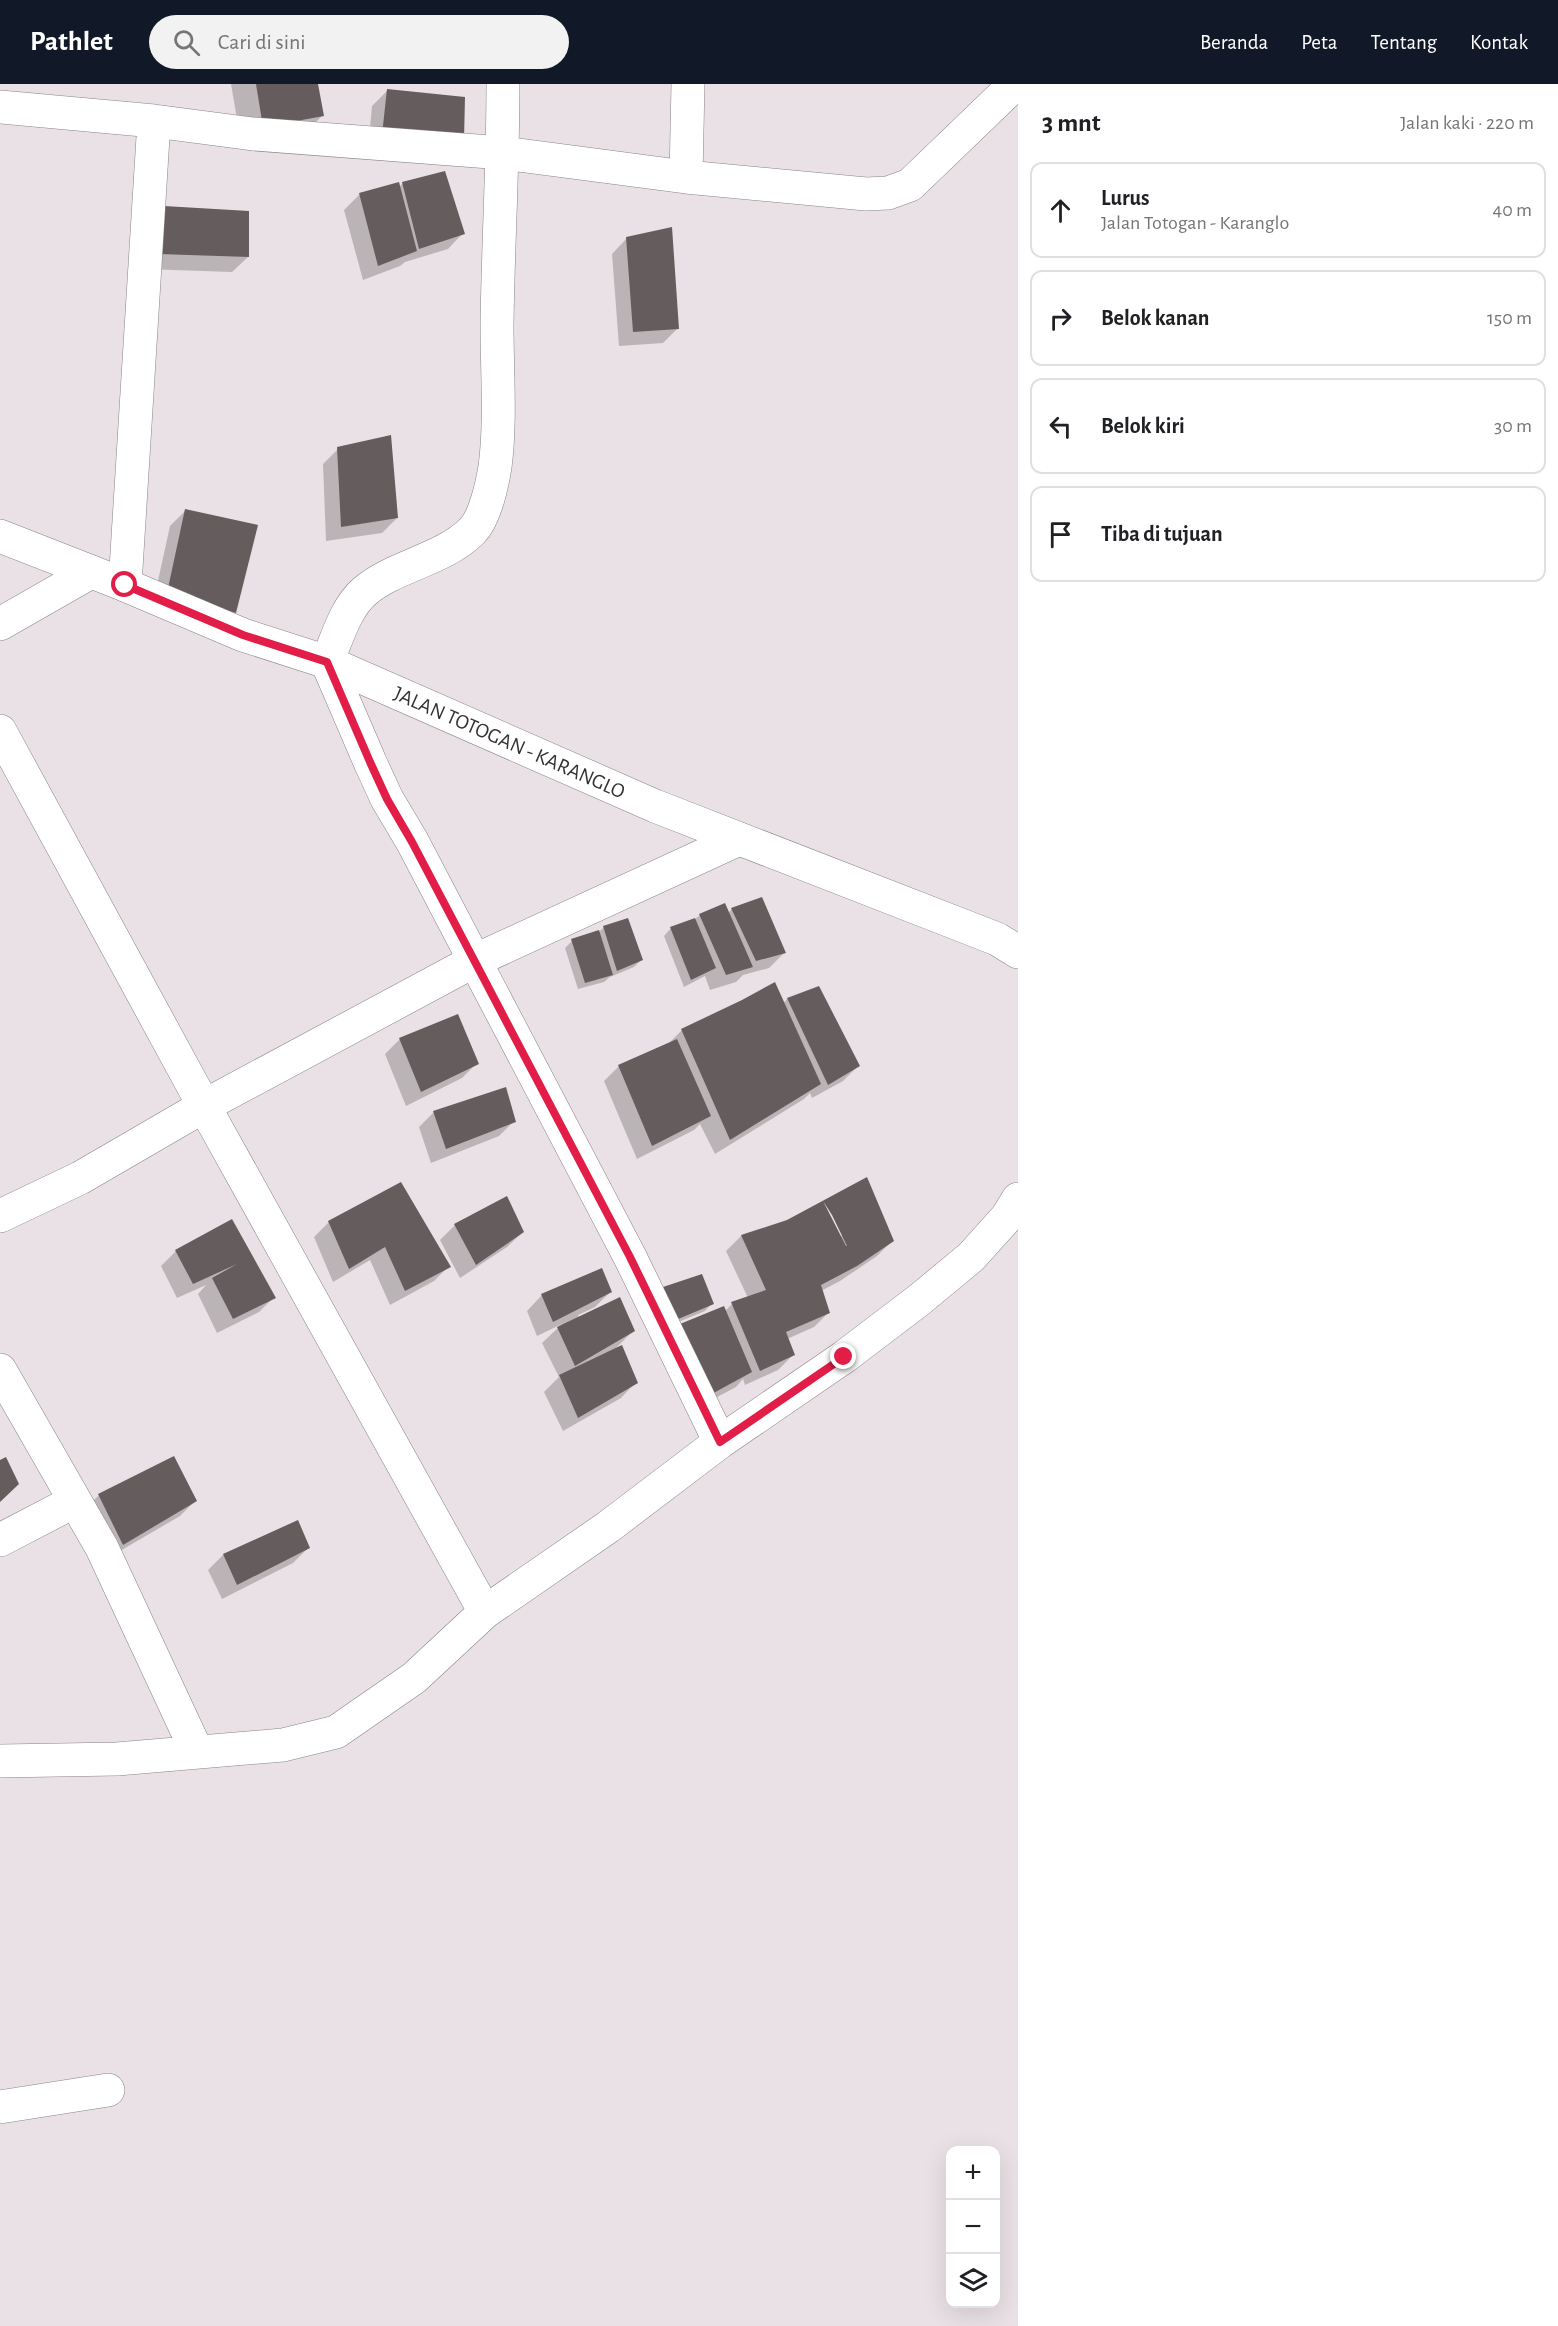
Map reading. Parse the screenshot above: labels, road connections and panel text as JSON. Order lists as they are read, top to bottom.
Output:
{
  "streets": {
    "street": ["JALAN TOTOGAN - KARANGLO"]
  },
  "page": {
    "header": "Pathlet",
    "search": "Cari di sini",
    "nav": [
      "Beranda",
      "Peta",
      "Tentang",
      "Kontak"
    ],
    "heading": ["3 mnt", "Jalan kaki · 220 m"],
    "list": [
      ["Lurus", "Jalan Totogan - Karanglo", "40 m"],
      ["Belok kanan", "150 m"],
      ["Belok kiri", "30 m"],
      "Tiba di tujuan"
    ],
    "map_buttons": ["+", "−"]
  }
}
